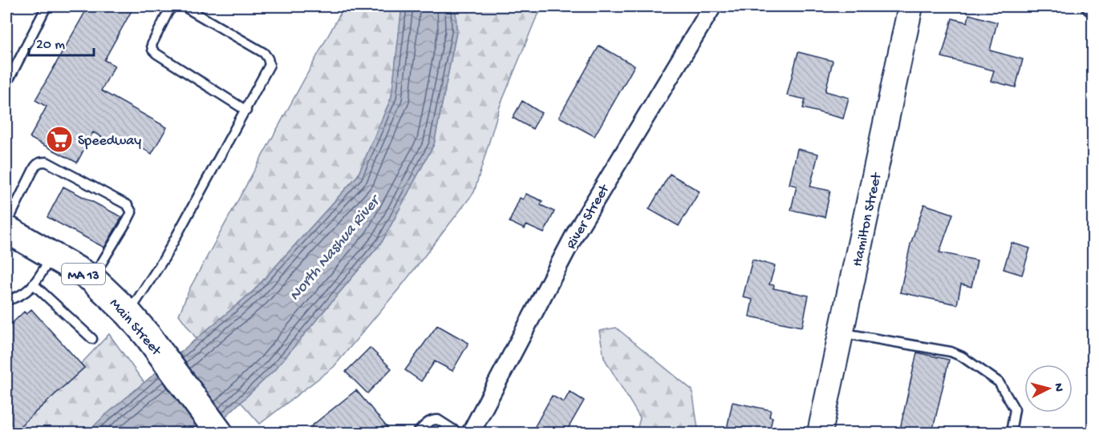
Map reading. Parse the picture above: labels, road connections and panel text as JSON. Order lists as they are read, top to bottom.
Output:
{
  "streets": {
    "main road": ["Hamilton Street", "MA 13", "Main Street"],
    "street": ["River Street"]
  },
  "water": ["North Nashua River"],
  "places": {
    "supermarket": ["Speedway"]
  },
  "scale_bar": "20 m",
  "north": "right"
}
